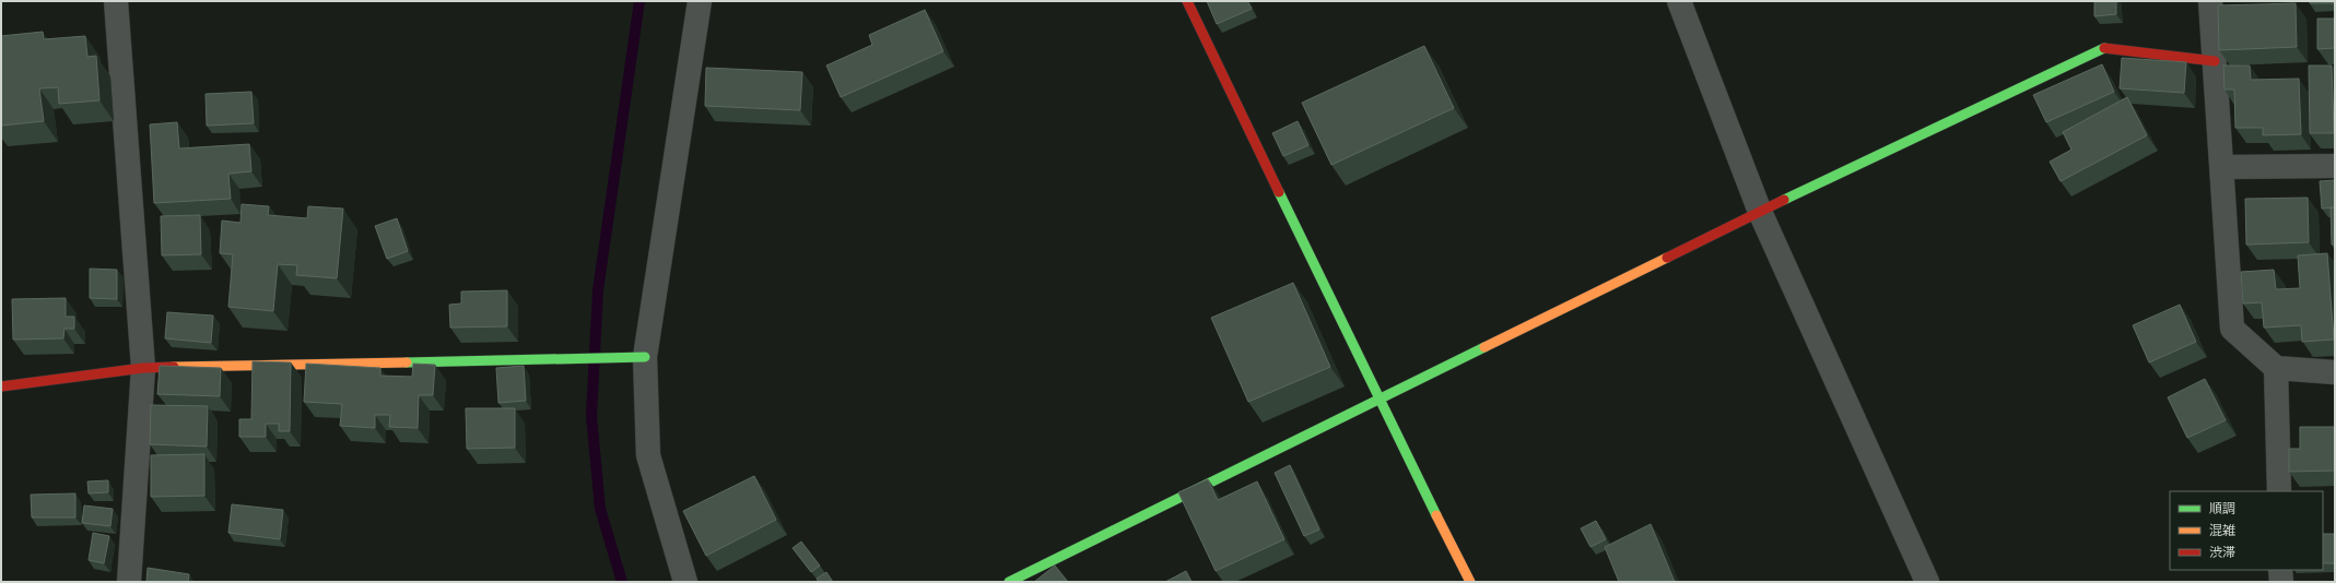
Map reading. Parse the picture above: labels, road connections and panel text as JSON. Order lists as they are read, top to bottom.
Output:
{
  "legend": ["順調", "混雑", "渋滞"]
}
